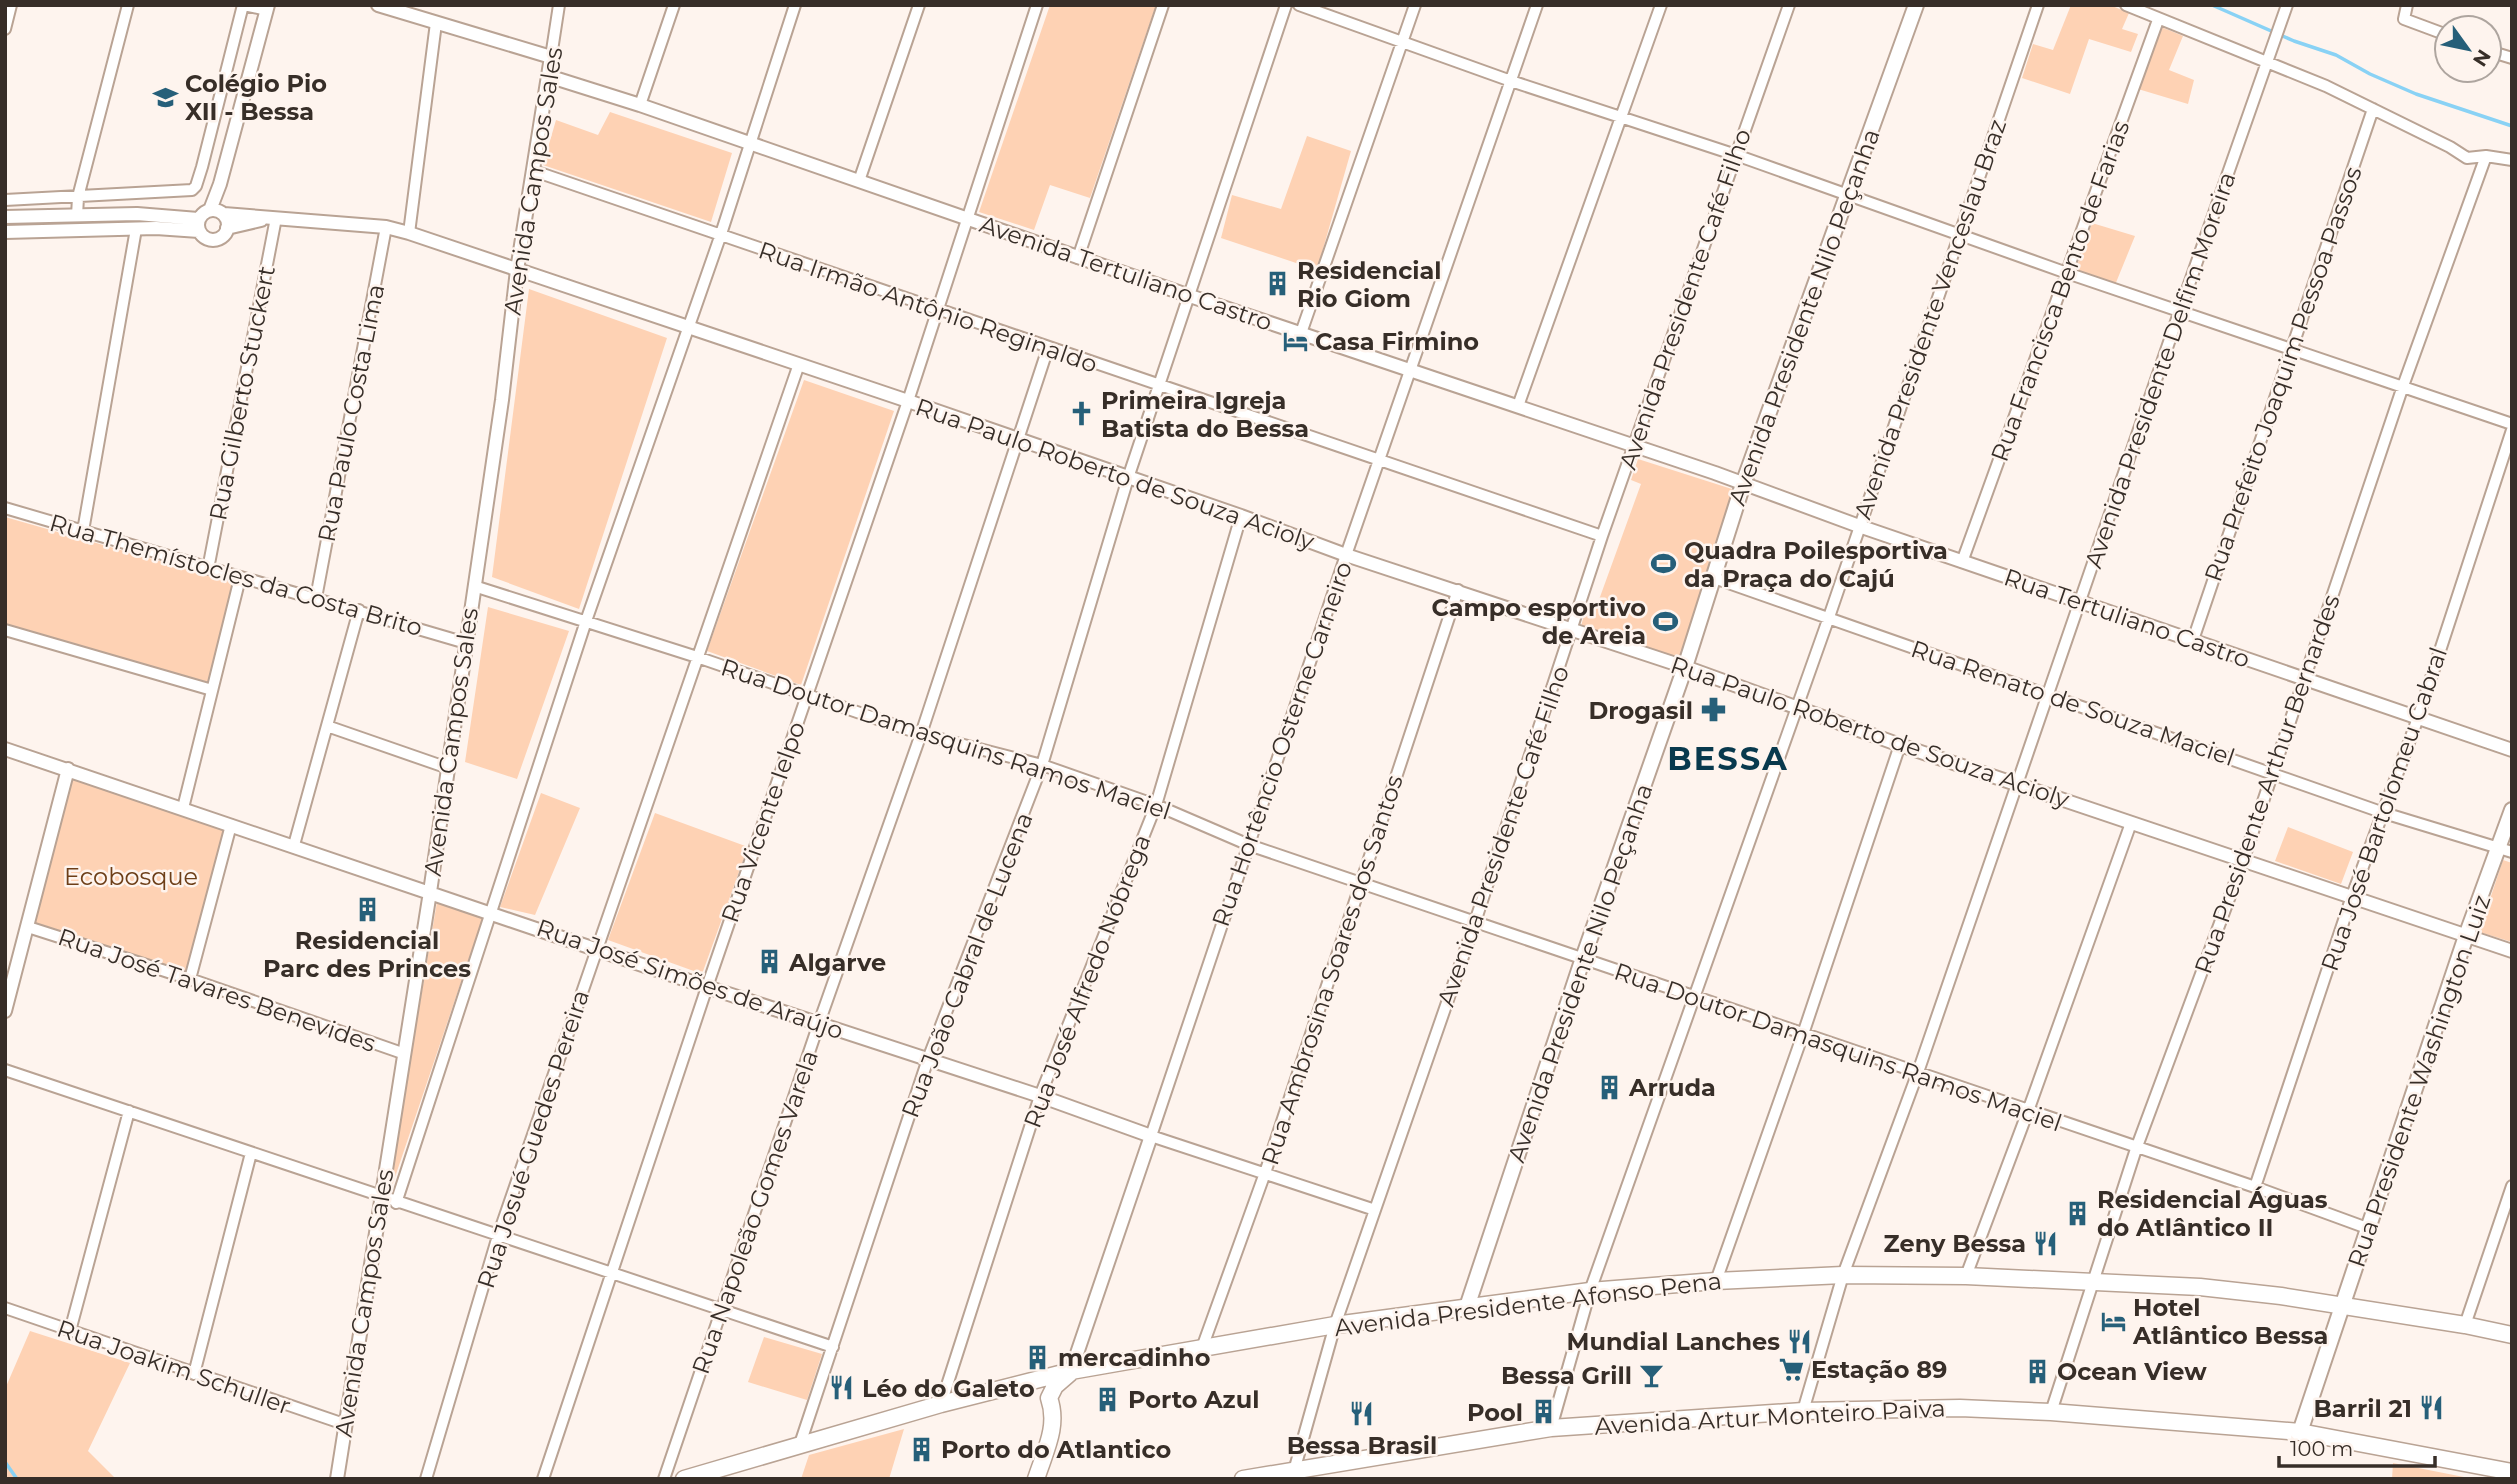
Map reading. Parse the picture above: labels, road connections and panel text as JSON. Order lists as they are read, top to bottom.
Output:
{
  "streets": {
    "main road": [
      "Avenida Presidente Nilo Peçanha",
      "Rua Hortêncio Osterne Carneiro",
      "Rua Presidente Washington Luiz",
      "Avenida Presidente Afonso Pena",
      "Avenida Artur Monteiro Paiva"
    ],
    "street": [
      "Avenida Campos Sales",
      "Avenida Tertuliano Castro",
      "Rua Francisca Bento de Farias",
      "Avenida Presidente Café Filho",
      "Rua Irmão Antônio Reginaldo",
      "Avenida Presidente Venceslau Braz",
      "Avenida Presidente Delfim Moreira",
      "Rua Prefeito Joaquim Pessoa Passos",
      "Rua Gilberto Stuckert",
      "Rua Paulo Costa Lima",
      "Rua Paulo Roberto de Souza Acioly",
      "Rua Themístocles da Costa Brito",
      "Rua Tertuliano Castro",
      "Rua Renato de Souza Maciel",
      "Rua Doutor Damasquins Ramos Maciel",
      "Rua Presidente Arthur Bernardes",
      "Rua José Bartolomeu Cabral",
      "Rua Vicente Ielpo",
      "Rua João Cabral de Lucena",
      "Rua Ambrosina Soares dos Santos",
      "Rua José Simões de Araújo",
      "Rua José Alfredo Nóbrega",
      "Rua José Tavares Benevides",
      "Rua Josué Guedes Pereira",
      "Rua Napoleão Gomes Varela",
      "Rua Joakim Schuller"
    ]
  },
  "crossings": [
    ["Avenida Campos Sales", "Avenida Tertuliano Castro"],
    ["Avenida Campos Sales", "Rua Irmão Antônio Reginaldo"],
    ["Avenida Campos Sales", "Rua Paulo Roberto de Souza Acioly"],
    ["Avenida Campos Sales", "Rua Themístocles da Costa Brito"],
    ["Avenida Campos Sales", "Rua Doutor Damasquins Ramos Maciel"],
    ["Avenida Campos Sales", "Rua José Simões de Araújo"],
    ["Avenida Campos Sales", "Rua José Tavares Benevides"],
    ["Avenida Campos Sales", "Rua Joakim Schuller"],
    ["Avenida Tertuliano Castro", "Avenida Presidente Café Filho"],
    ["Avenida Tertuliano Castro", "Avenida Presidente Nilo Peçanha"],
    ["Avenida Tertuliano Castro", "Rua Tertuliano Castro"],
    ["Avenida Tertuliano Castro", "Rua Hortêncio Osterne Carneiro"],
    ["Avenida Tertuliano Castro", "Rua Vicente Ielpo"],
    ["Avenida Tertuliano Castro", "Rua João Cabral de Lucena"],
    ["Rua Francisca Bento de Farias", "Rua Tertuliano Castro"],
    ["Avenida Presidente Café Filho", "Rua Irmão Antônio Reginaldo"],
    ["Avenida Presidente Café Filho", "Rua Paulo Roberto de Souza Acioly"],
    ["Avenida Presidente Café Filho", "Rua Doutor Damasquins Ramos Maciel"],
    ["Avenida Presidente Café Filho", "Rua José Simões de Araújo"],
    ["Avenida Presidente Café Filho", "Avenida Presidente Afonso Pena"],
    ["Avenida Presidente Café Filho", "Avenida Artur Monteiro Paiva"],
    ["Rua Irmão Antônio Reginaldo", "Rua Hortêncio Osterne Carneiro"],
    ["Rua Irmão Antônio Reginaldo", "Rua Vicente Ielpo"],
    ["Rua Irmão Antônio Reginaldo", "Rua João Cabral de Lucena"],
    ["Rua Irmão Antônio Reginaldo", "Rua Napoleão Gomes Varela"],
    ["Avenida Presidente Nilo Peçanha", "Rua Paulo Roberto de Souza Acioly"],
    ["Avenida Presidente Nilo Peçanha", "Rua Tertuliano Castro"],
    ["Avenida Presidente Nilo Peçanha", "Rua Renato de Souza Maciel"],
    ["Avenida Presidente Nilo Peçanha", "Rua Doutor Damasquins Ramos Maciel"],
    ["Avenida Presidente Nilo Peçanha", "Avenida Presidente Afonso Pena"],
    ["Avenida Presidente Venceslau Braz", "Rua Paulo Roberto de Souza Acioly"],
    ["Avenida Presidente Venceslau Braz", "Rua Tertuliano Castro"],
    ["Avenida Presidente Venceslau Braz", "Rua Renato de Souza Maciel"],
    ["Avenida Presidente Venceslau Braz", "Rua Doutor Damasquins Ramos Maciel"],
    ["Avenida Presidente Venceslau Braz", "Avenida Presidente Afonso Pena"],
    ["Avenida Presidente Venceslau Braz", "Avenida Artur Monteiro Paiva"],
    ["Avenida Presidente Delfim Moreira", "Rua Paulo Roberto de Souza Acioly"],
    ["Avenida Presidente Delfim Moreira", "Rua Tertuliano Castro"],
    ["Avenida Presidente Delfim Moreira", "Rua Renato de Souza Maciel"],
    ["Avenida Presidente Delfim Moreira", "Rua Doutor Damasquins Ramos Maciel"],
    ["Avenida Presidente Delfim Moreira", "Avenida Presidente Afonso Pena"],
    ["Avenida Presidente Delfim Moreira", "Avenida Artur Monteiro Paiva"],
    ["Rua Prefeito Joaquim Pessoa Passos", "Rua Tertuliano Castro"],
    ["Rua Gilberto Stuckert", "Rua Paulo Roberto de Souza Acioly"],
    ["Rua Gilberto Stuckert", "Rua Themístocles da Costa Brito"],
    ["Rua Paulo Costa Lima", "Rua Paulo Roberto de Souza Acioly"],
    ["Rua Paulo Costa Lima", "Rua Themístocles da Costa Brito"],
    ["Rua Paulo Roberto de Souza Acioly", "Rua Hortêncio Osterne Carneiro"],
    ["Rua Paulo Roberto de Souza Acioly", "Rua Presidente Arthur Bernardes"],
    ["Rua Paulo Roberto de Souza Acioly", "Rua José Bartolomeu Cabral"],
    ["Rua Paulo Roberto de Souza Acioly", "Rua Vicente Ielpo"],
    ["Rua Paulo Roberto de Souza Acioly", "Rua João Cabral de Lucena"],
    ["Rua Paulo Roberto de Souza Acioly", "Rua Ambrosina Soares dos Santos"],
    ["Rua Paulo Roberto de Souza Acioly", "Rua José Alfredo Nóbrega"],
    ["Rua Paulo Roberto de Souza Acioly", "Rua Presidente Washington Luiz"],
    ["Rua Paulo Roberto de Souza Acioly", "Rua Josué Guedes Pereira"],
    ["Rua Paulo Roberto de Souza Acioly", "Rua Napoleão Gomes Varela"],
    ["Rua Tertuliano Castro", "Rua Presidente Arthur Bernardes"],
    ["Rua Tertuliano Castro", "Rua José Bartolomeu Cabral"],
    ["Rua Renato de Souza Maciel", "Rua Presidente Arthur Bernardes"],
    ["Rua Renato de Souza Maciel", "Rua José Bartolomeu Cabral"],
    ["Rua Renato de Souza Maciel", "Rua Presidente Washington Luiz"],
    ["Rua Doutor Damasquins Ramos Maciel", "Rua Hortêncio Osterne Carneiro"],
    ["Rua Doutor Damasquins Ramos Maciel", "Rua Presidente Arthur Bernardes"],
    ["Rua Doutor Damasquins Ramos Maciel", "Rua José Bartolomeu Cabral"],
    ["Rua Doutor Damasquins Ramos Maciel", "Rua Vicente Ielpo"],
    ["Rua Doutor Damasquins Ramos Maciel", "Rua João Cabral de Lucena"],
    ["Rua Doutor Damasquins Ramos Maciel", "Rua Ambrosina Soares dos Santos"],
    ["Rua Doutor Damasquins Ramos Maciel", "Rua José Alfredo Nóbrega"],
    ["Rua Doutor Damasquins Ramos Maciel", "Rua Presidente Washington Luiz"],
    ["Rua Doutor Damasquins Ramos Maciel", "Rua Josué Guedes Pereira"],
    ["Rua Doutor Damasquins Ramos Maciel", "Rua Napoleão Gomes Varela"],
    ["Rua Hortêncio Osterne Carneiro", "Rua José Simões de Araújo"],
    ["Rua Hortêncio Osterne Carneiro", "Avenida Presidente Afonso Pena"],
    ["Rua Presidente Arthur Bernardes", "Avenida Presidente Afonso Pena"],
    ["Rua Presidente Arthur Bernardes", "Avenida Artur Monteiro Paiva"],
    ["Rua Vicente Ielpo", "Rua José Simões de Araújo"],
    ["Rua João Cabral de Lucena", "Rua José Simões de Araújo"],
    ["Rua João Cabral de Lucena", "Avenida Presidente Afonso Pena"],
    ["Rua Ambrosina Soares dos Santos", "Rua José Simões de Araújo"],
    ["Rua Ambrosina Soares dos Santos", "Avenida Presidente Afonso Pena"],
    ["Rua José Simões de Araújo", "Rua José Alfredo Nóbrega"],
    ["Rua José Simões de Araújo", "Rua Josué Guedes Pereira"],
    ["Rua José Simões de Araújo", "Rua Napoleão Gomes Varela"],
    ["Rua José Alfredo Nóbrega", "Avenida Presidente Afonso Pena"],
    ["Rua Presidente Washington Luiz", "Avenida Presidente Afonso Pena"],
    ["Rua Presidente Washington Luiz", "Avenida Artur Monteiro Paiva"]
  ],
  "districts": ["BESSA"],
  "parks": ["Ecobosque"],
  "places": {
    "school or university": ["Colégio Pio XII - Bessa"],
    "building": [
      "Residencial Rio Giom",
      "Residencial Parc des Princes",
      "Algarve",
      "Arruda",
      "Residencial Águas do Atlântico II",
      "mercadinho",
      "Ocean View",
      "Porto Azul",
      "Pool",
      "Porto do Atlantico"
    ],
    "hotel": ["Casa Firmino", "Hotel Atlântico Bessa"],
    "church": ["Primeira Igreja Batista do Bessa"],
    "sports": ["Quadra Poilesportiva da Praça do Cajú", "Campo esportivo de Areia"],
    "pharmacy": ["Drogasil"],
    "restaurant": [
      "Zeny Bessa",
      "Mundial Lanches",
      "Léo do Galeto",
      "Barril 21",
      "Bessa Brasil"
    ],
    "supermarket": ["Estação 89"],
    "bar": ["Bessa Grill"]
  },
  "scale_bar": "100 m",
  "north": "bottom right"
}
